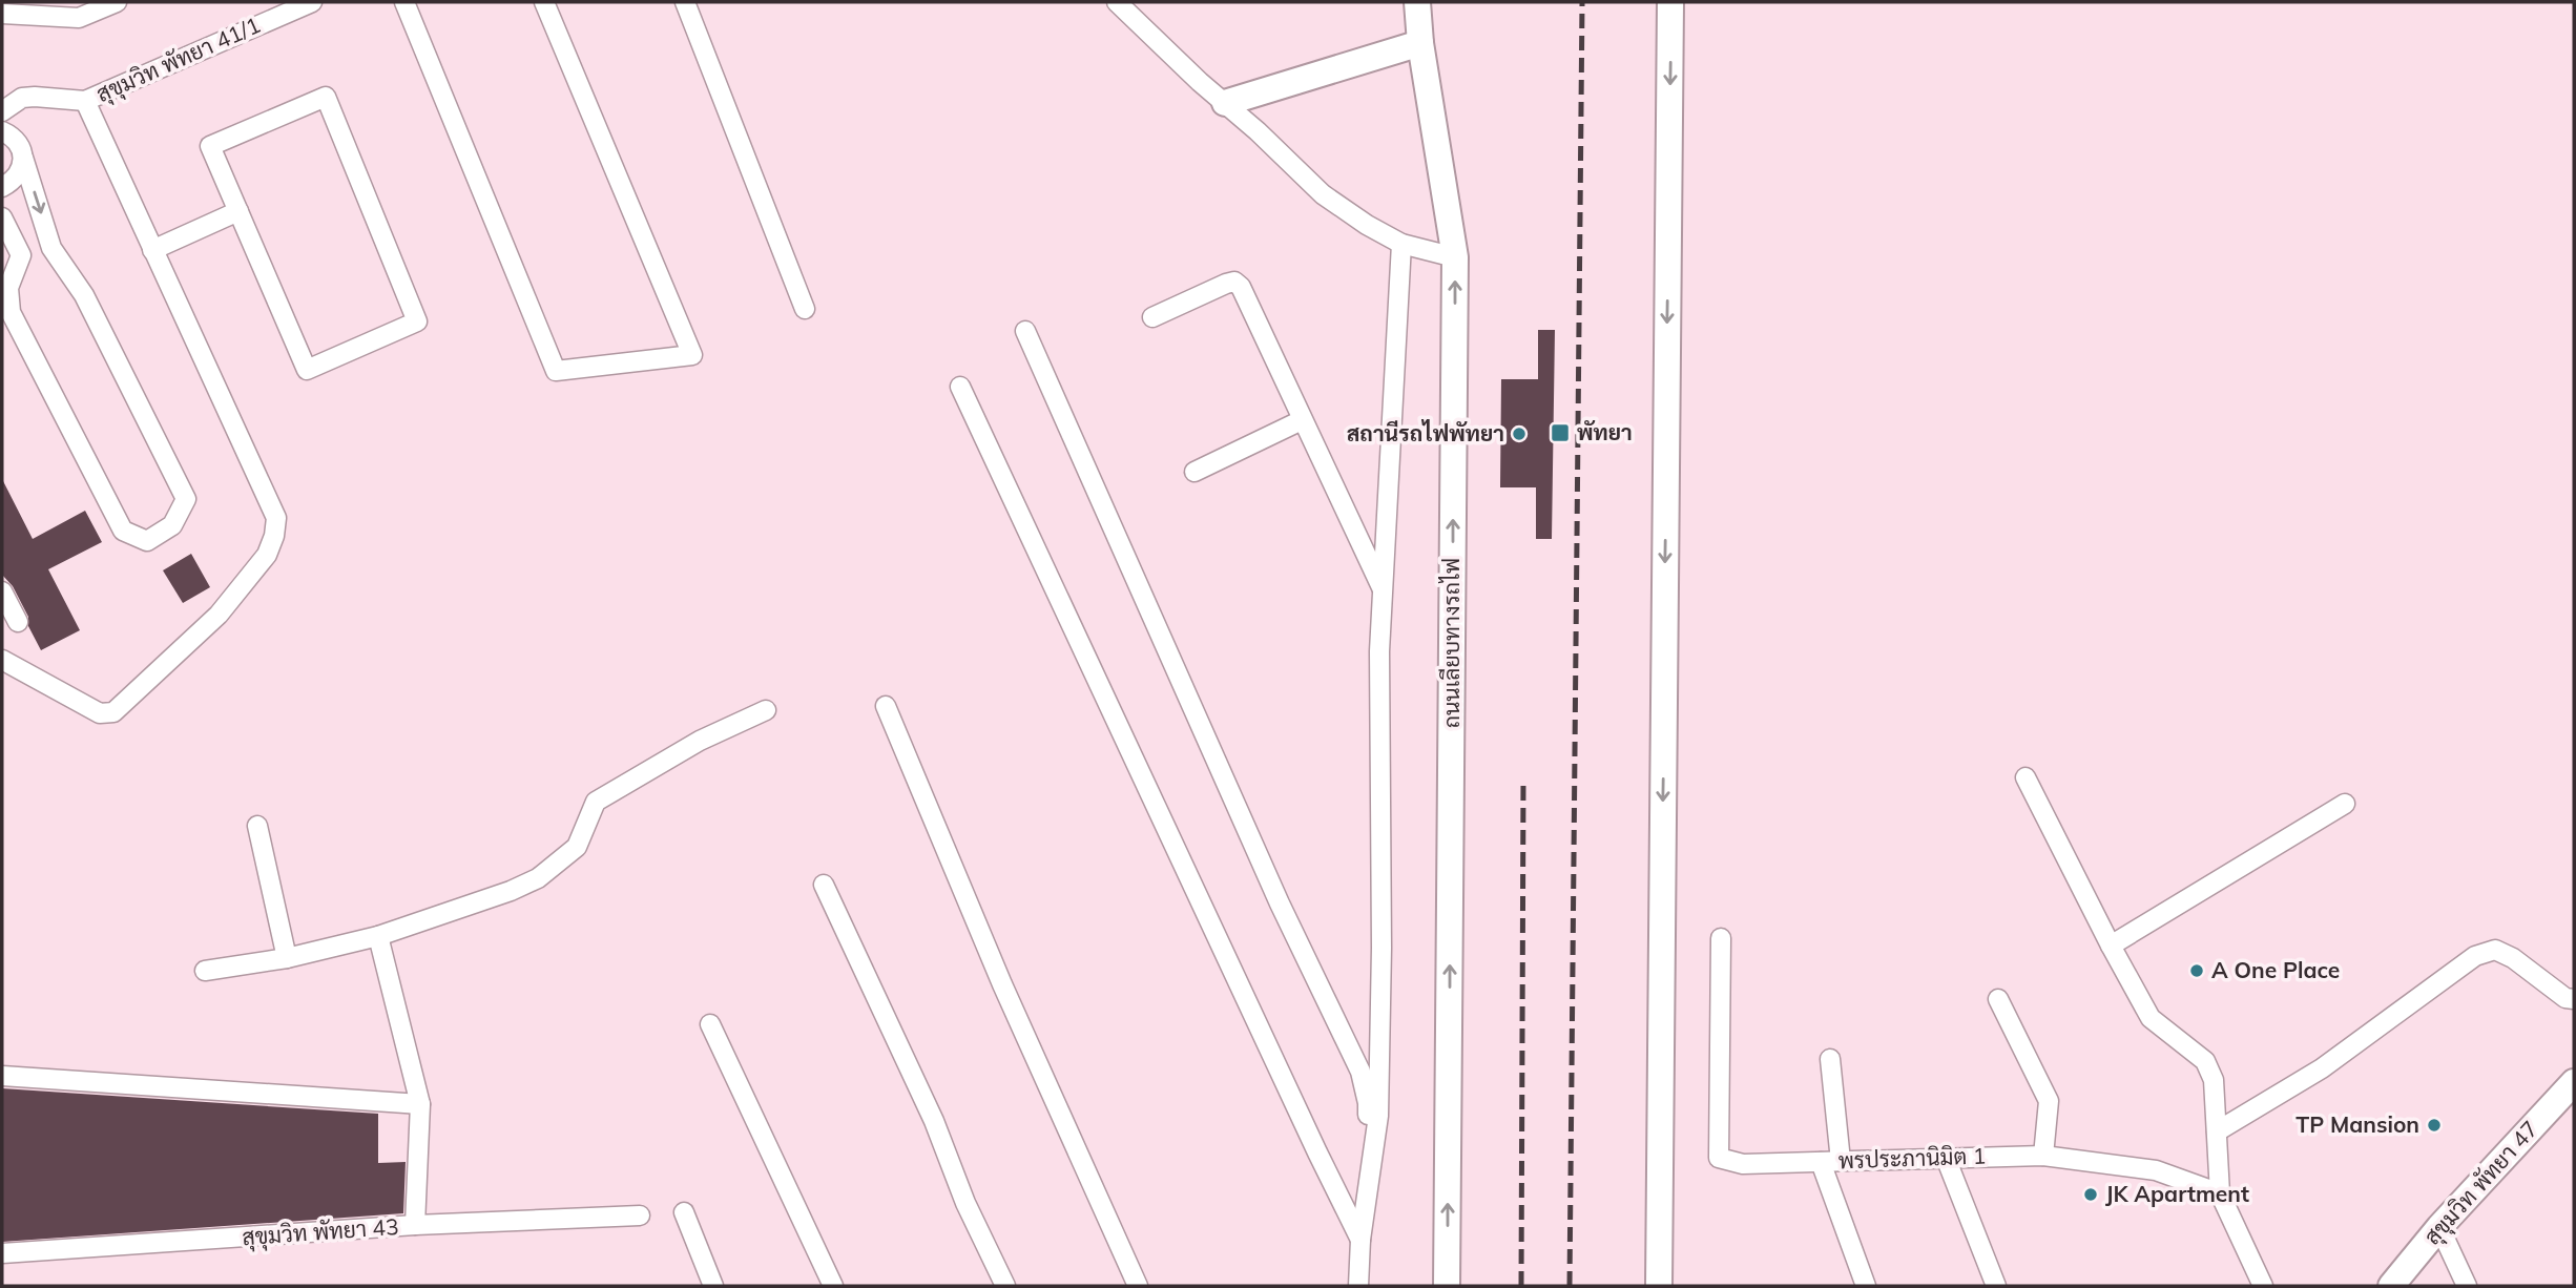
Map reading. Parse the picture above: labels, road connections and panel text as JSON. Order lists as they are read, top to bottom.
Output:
{
  "streets": {
    "street": [
      "สุขุมวิท พัทยา 41/1",
      "ถนนเลียบทางรถไฟ",
      "พรประภานิมิต 1",
      "สุขุมวิท พัทยา 47",
      "สุขุมวิท พัทยา 43"
    ]
  },
  "places": {
    "transit": ["พัทยา"],
    "other": [
      "สถานีรถไฟพัทยา",
      "A One Place",
      "TP Mansion",
      "JK Apartment"
    ]
  }
}
